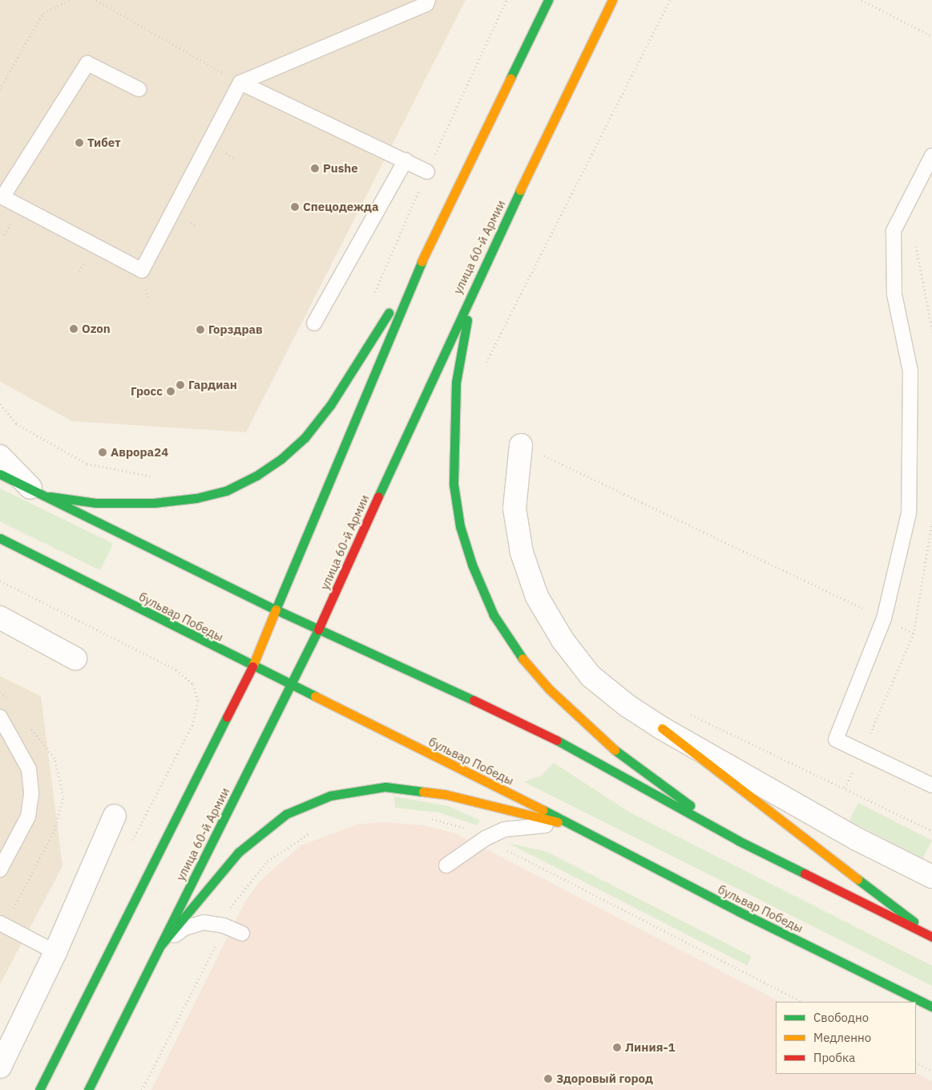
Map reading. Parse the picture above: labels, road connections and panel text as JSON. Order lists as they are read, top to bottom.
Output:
{
  "streets": {
    "main road": ["улица 60-й Армии", "бульвар Победы"]
  },
  "crossings": [
    ["улица 60-й Армии", "бульвар Победы"]
  ],
  "places": [
    "Тибет",
    "Pushe",
    "Спецодежда",
    "Ozon",
    "Горздрав",
    "Гардиан",
    "Гросс",
    "Аврора24",
    "Линия-1",
    "Здоровый город"
  ],
  "legend": ["Свободно", "Медленно", "Пробка"]
}
